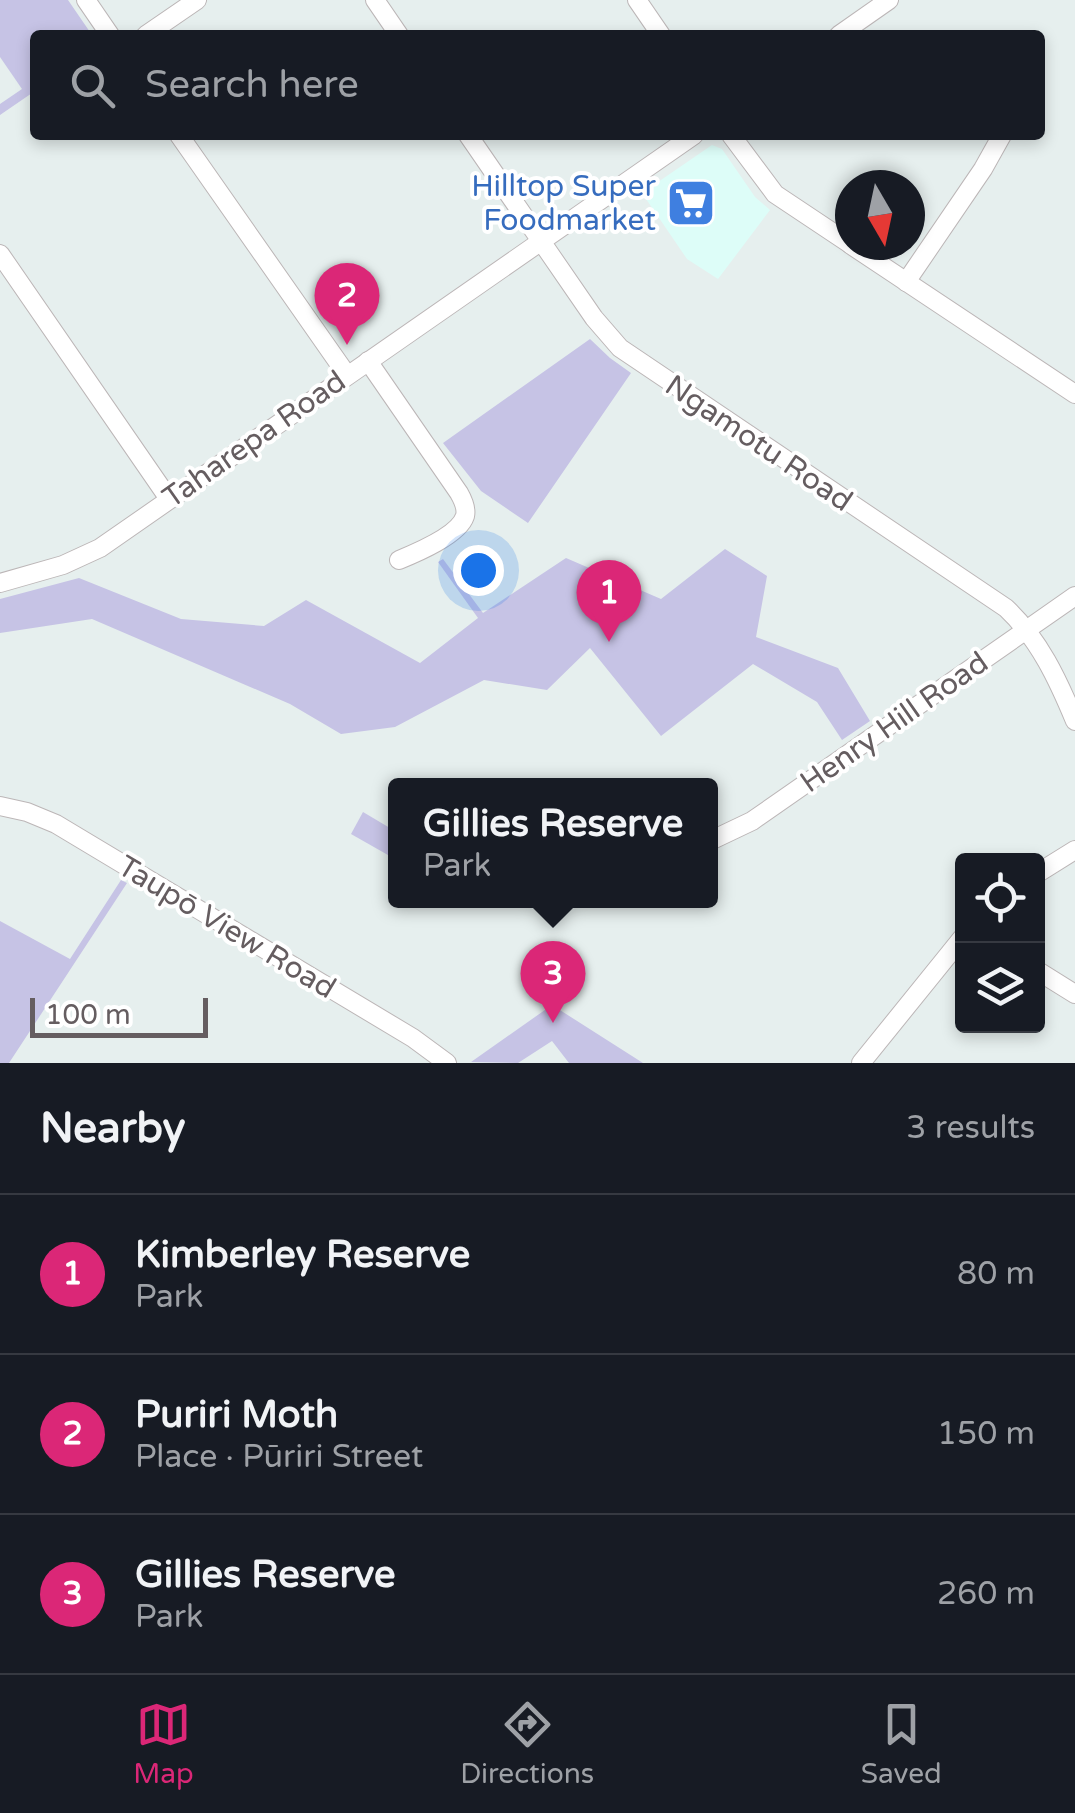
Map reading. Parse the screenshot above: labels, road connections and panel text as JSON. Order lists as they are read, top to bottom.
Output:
{
  "streets": {
    "street": [
      "Taharepa Road",
      "Ngamotu Road",
      "Henry Hill Road",
      "Taupō View Road"
    ]
  },
  "crossings": [
    ["Taharepa Road", "Ngamotu Road"],
    ["Ngamotu Road", "Henry Hill Road"]
  ],
  "places": {
    "supermarket": ["Hilltop Super Foodmarket"]
  },
  "scale_bar": "100 m",
  "north": "bottom",
  "page": {
    "search": "Search here",
    "pins": ["2", "1", "3"],
    "popup": ["Gillies Reserve", "Park"],
    "scale": "100 m",
    "heading": ["Nearby", "3 results"],
    "list": [
      {
        "mark": "1",
        "name": "Kimberley Reserve",
        "note": "Park",
        "value": "80 m"
      },
      {
        "mark": "2",
        "name": "Puriri Moth",
        "note": "Place · Pūriri Street",
        "value": "150 m"
      },
      {
        "mark": "3",
        "name": "Gillies Reserve",
        "note": "Park",
        "value": "260 m"
      }
    ],
    "nav": ["Map", "Directions", "Saved"]
  }
}
